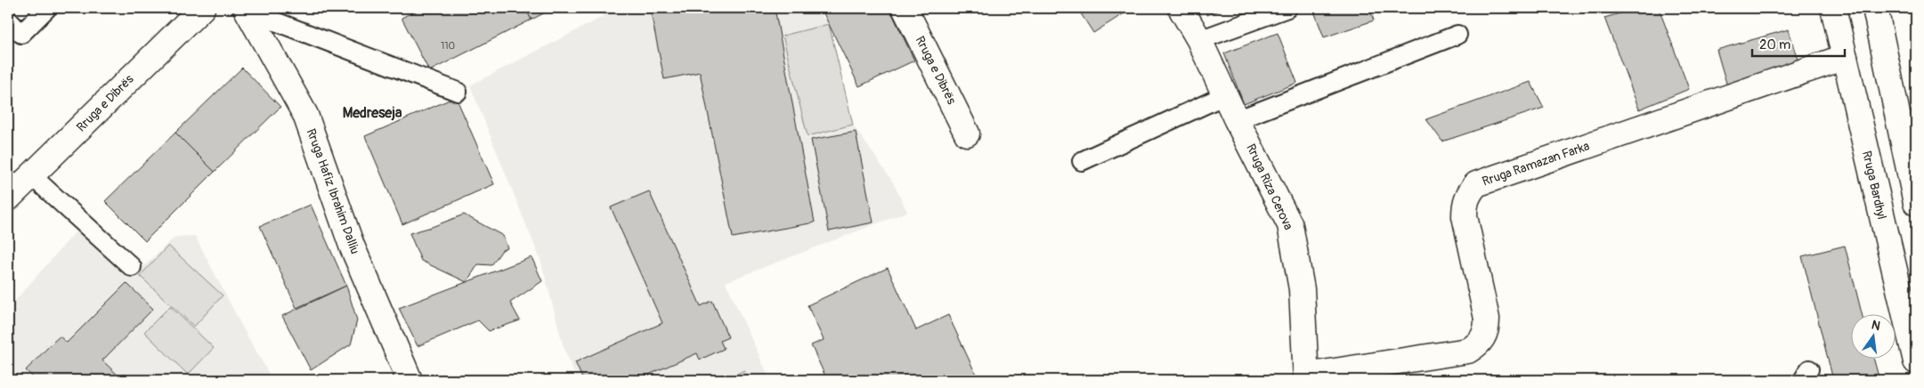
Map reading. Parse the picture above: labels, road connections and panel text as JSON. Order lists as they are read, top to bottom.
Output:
{
  "streets": {
    "street": [
      "Rruga e Dibrës",
      "Rruga Ramazan Farka",
      "Rruga Bardhyl",
      "Rruga Riza Cerova",
      "Rruga Hafiz Ibrahim Dalliu"
    ]
  },
  "crossings": [
    ["Rruga Ramazan Farka", "Rruga Bardhyl"],
    ["Rruga Ramazan Farka", "Rruga Riza Cerova"]
  ],
  "districts": ["Medreseja"],
  "house_numbers": ["110"],
  "scale_bar": "20 m",
  "north": "top"
}
